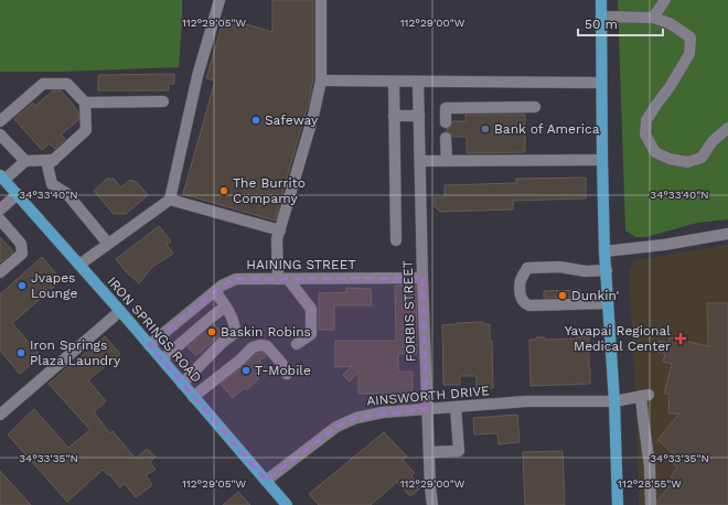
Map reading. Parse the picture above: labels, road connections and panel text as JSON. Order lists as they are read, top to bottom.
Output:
{
  "streets": {
    "main road": ["IRON SPRINGS ROAD"],
    "street": ["HAINING STREET", "FORBIS STREET", "AINSWORTH DRIVE"]
  },
  "crossings": [
    ["HAINING STREET", "FORBIS STREET"],
    ["HAINING STREET", "IRON SPRINGS ROAD"],
    ["FORBIS STREET", "AINSWORTH DRIVE"],
    ["IRON SPRINGS ROAD", "AINSWORTH DRIVE"]
  ],
  "places": {
    "other": [
      "Safeway",
      "Bank of America",
      "The Burrito Compamy",
      "Jvapes Lounge",
      "Dunkin'",
      "Baskin Robins",
      "Iron Springs Plaza Laundry",
      "T-Mobile"
    ],
    "health": ["Yavapai Regional Medical Center"]
  },
  "scale_bar": "50 m",
  "coordinates": [
    "112°29'05\"W",
    "112°29'00\"W",
    "34°33'40\"N",
    "34°33'35\"N",
    "112°28'55\"W"
  ]
}
